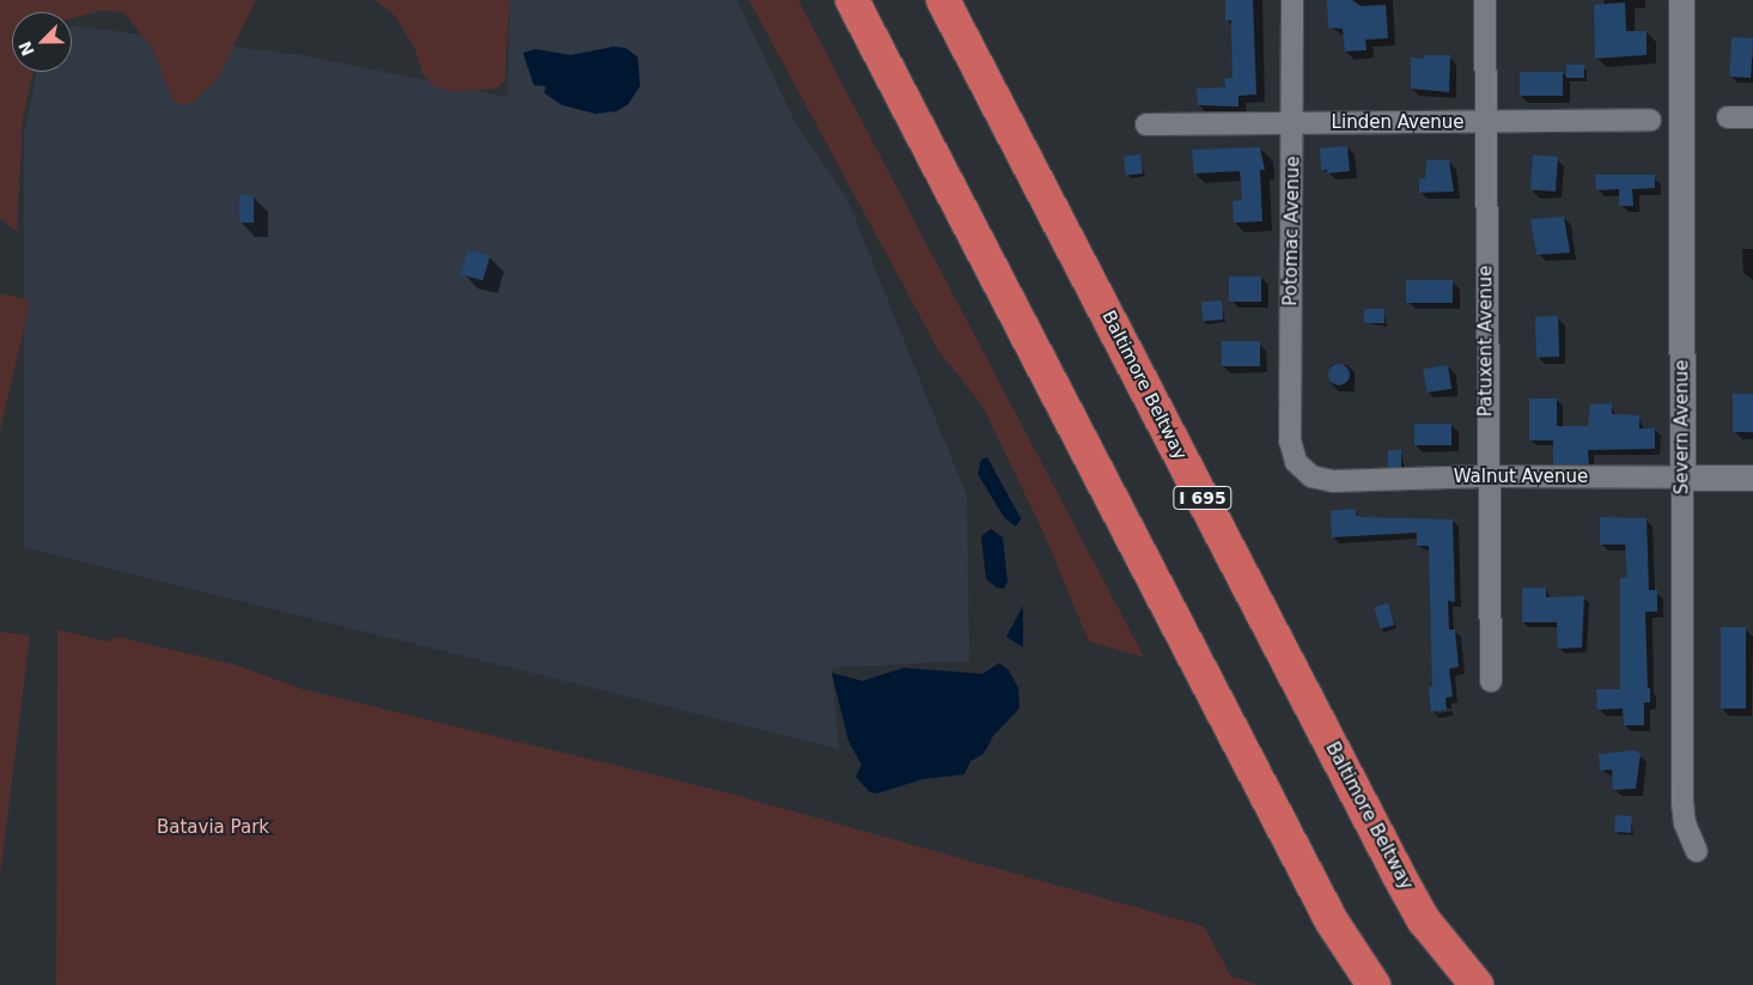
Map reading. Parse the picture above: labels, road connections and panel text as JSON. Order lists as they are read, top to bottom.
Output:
{
  "streets": {
    "highway": ["Baltimore Beltway", "I 695"],
    "street": [
      "Linden Avenue",
      "Potomac Avenue",
      "Patuxent Avenue",
      "Severn Avenue",
      "Walnut Avenue"
    ]
  },
  "crossings": [
    ["Linden Avenue", "Potomac Avenue"],
    ["Linden Avenue", "Patuxent Avenue"],
    ["Potomac Avenue", "Walnut Avenue"],
    ["Patuxent Avenue", "Walnut Avenue"],
    ["Severn Avenue", "Walnut Avenue"]
  ],
  "parks": ["Batavia Park"],
  "north": "bottom left"
}
